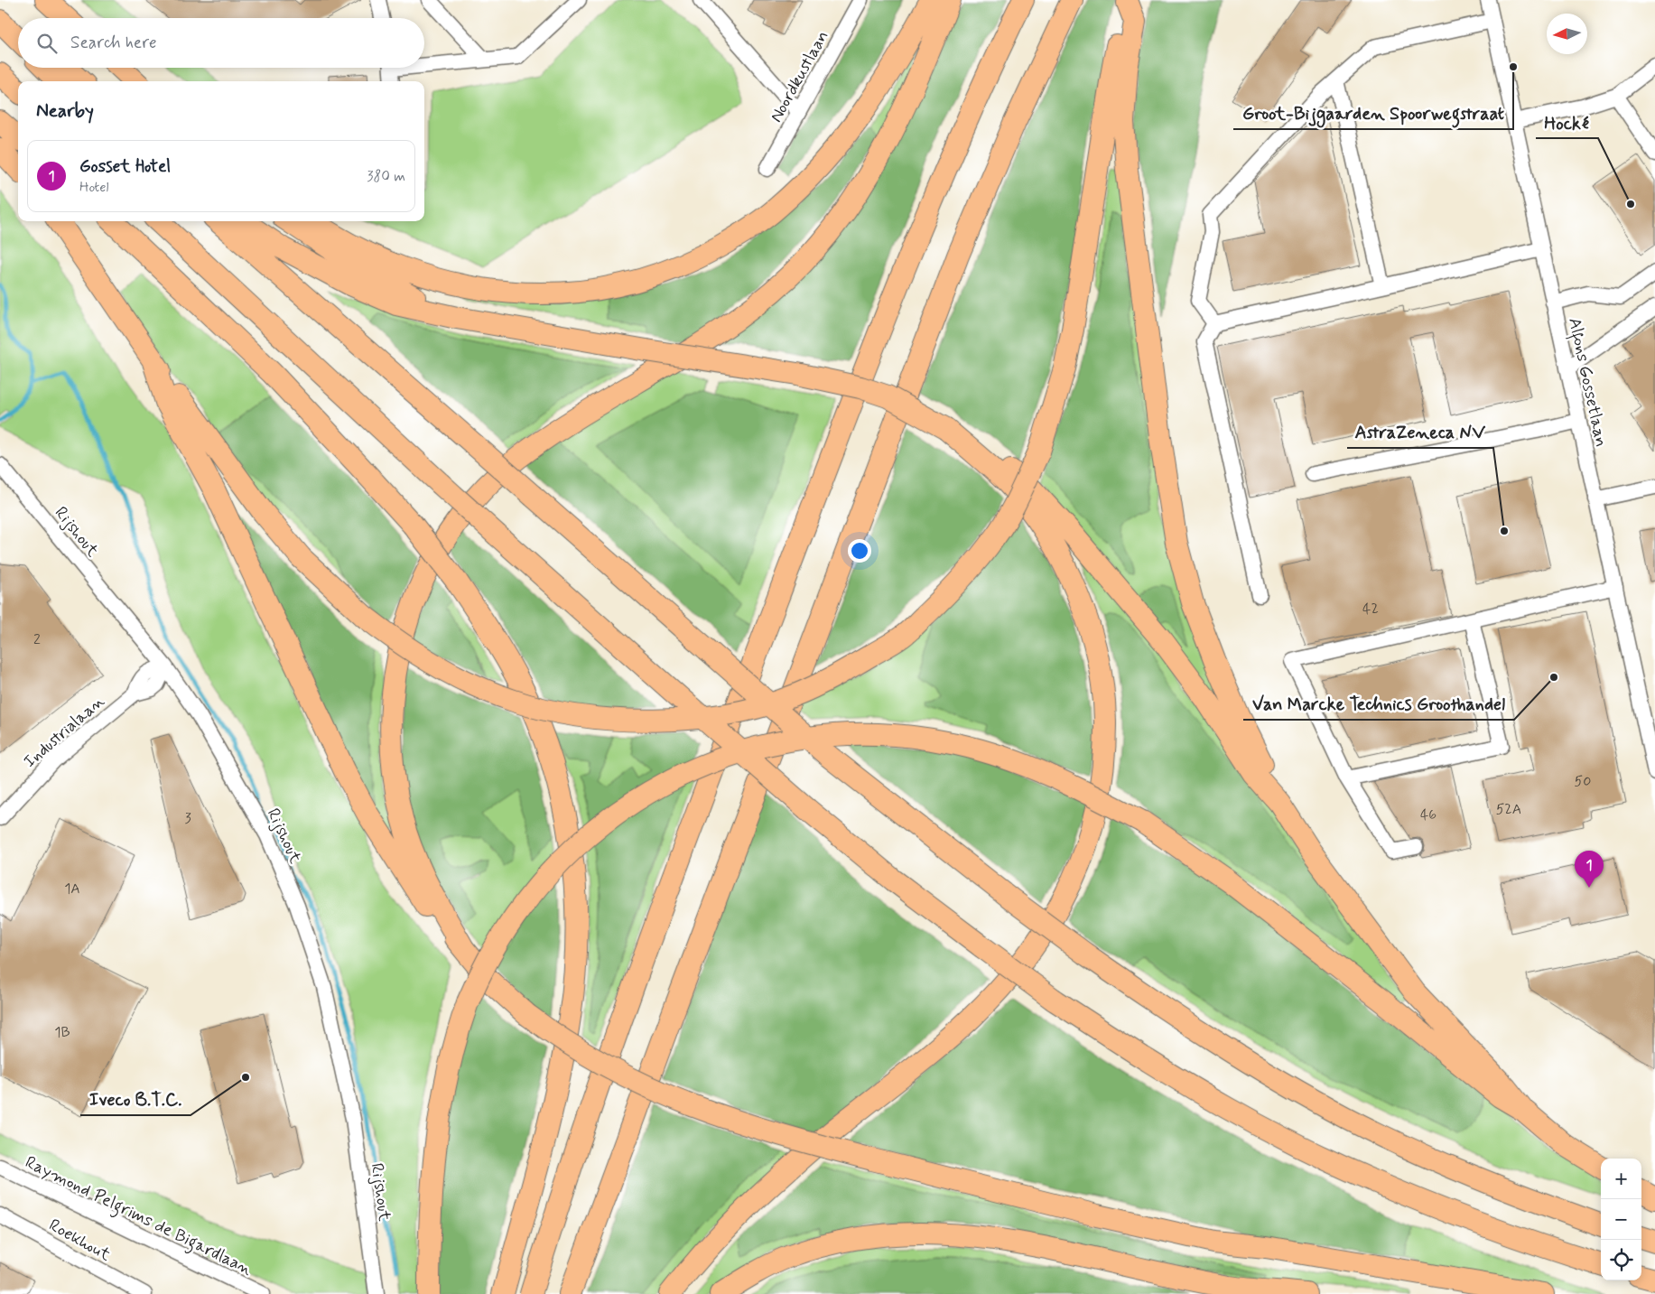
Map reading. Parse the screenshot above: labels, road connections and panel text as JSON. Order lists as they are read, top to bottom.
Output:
{
  "streets": {
    "street": [
      "Noordkustlaan",
      "Alfons Gossetlaan",
      "Rijshout",
      "Industrialaan",
      "Raymond Pelgrims de Bigardlaan",
      "Roekhout"
    ]
  },
  "crossings": [
    ["Rijshout", "Industrialaan"]
  ],
  "places": [
    "Groot-Bijgaarden Spoorwegstraat",
    "Hocké",
    "AstraZeneca NV",
    "Van Marcke Technics Groothandel",
    "Iveco B.T.C."
  ],
  "house_numbers": [
    "42",
    "2",
    "50",
    "52A",
    "46",
    "3",
    "1A",
    "1B"
  ],
  "north": "left",
  "page": {
    "search": "Search here",
    "heading": "Nearby",
    "list": [
      {
        "mark": "1",
        "name": "Gosset Hotel",
        "note": "Hotel",
        "value": "380 m"
      }
    ],
    "pins": "1",
    "map_buttons": ["+", "−"]
  }
}
